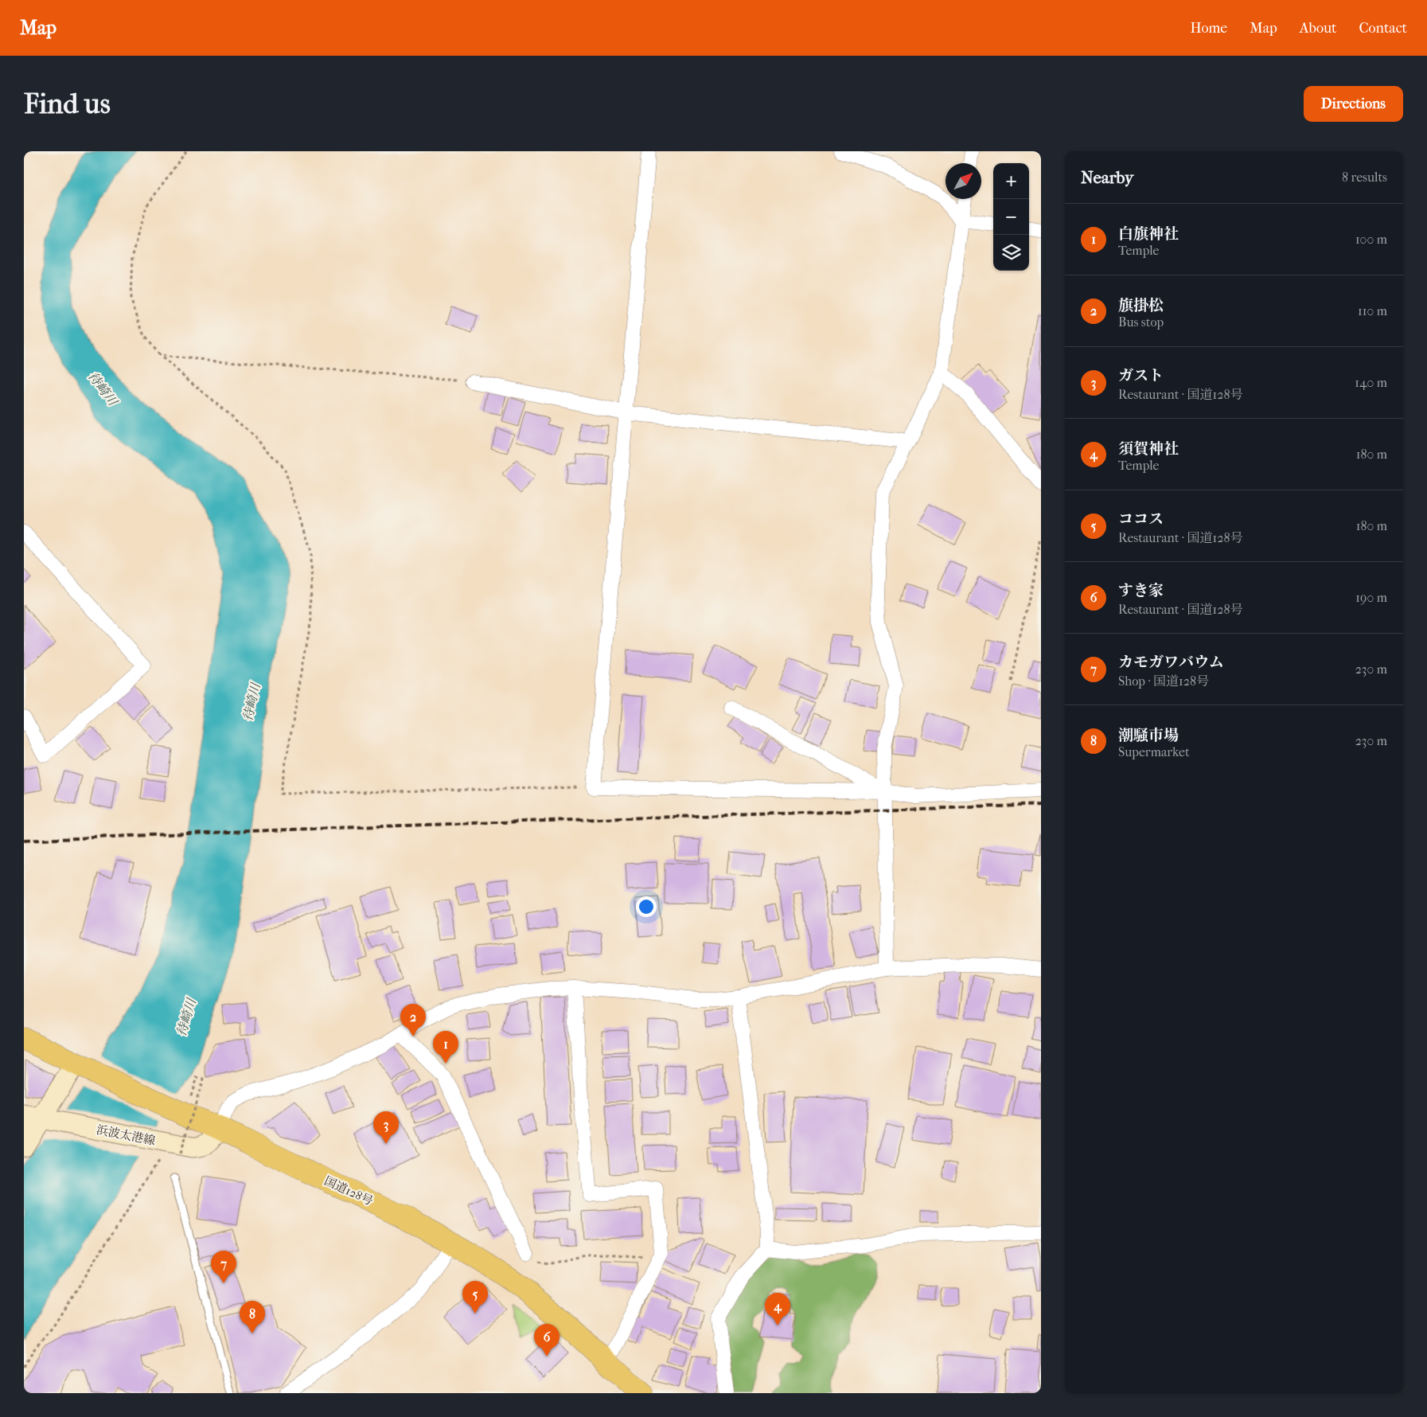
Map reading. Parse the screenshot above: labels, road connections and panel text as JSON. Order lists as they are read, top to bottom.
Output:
{
  "streets": {
    "highway": ["国道128号"],
    "main road": ["浜波太港線"]
  },
  "crossings": [
    ["浜波太港線", "国道128号"]
  ],
  "water": ["待崎川"],
  "north": "top right",
  "page": {
    "header": "Map",
    "nav": [
      "Home",
      "Map",
      "About",
      "Contact"
    ],
    "buttons": "Directions",
    "title": "Find us",
    "heading": ["Nearby", "8 results"],
    "map_buttons": ["+", "−"],
    "list": [
      {
        "mark": "1",
        "name": "白旗神社",
        "note": "Temple",
        "value": "100 m"
      },
      {
        "mark": "2",
        "name": "旗掛松",
        "note": "Bus stop",
        "value": "110 m"
      },
      {
        "mark": "3",
        "name": "ガスト",
        "note": "Restaurant · 国道128号",
        "value": "140 m"
      },
      {
        "mark": "4",
        "name": "須賀神社",
        "note": "Temple",
        "value": "180 m"
      },
      {
        "mark": "5",
        "name": "ココス",
        "note": "Restaurant · 国道128号",
        "value": "180 m"
      },
      {
        "mark": "6",
        "name": "すき家",
        "note": "Restaurant · 国道128号",
        "value": "190 m"
      },
      {
        "mark": "7",
        "name": "カモガワバウム",
        "note": "Shop · 国道128号",
        "value": "230 m"
      },
      {
        "mark": "8",
        "name": "潮騒市場",
        "note": "Supermarket",
        "value": "230 m"
      }
    ],
    "pins": [
      "2",
      "1",
      "3",
      "7",
      "5",
      "4",
      "8",
      "6"
    ]
  }
}
